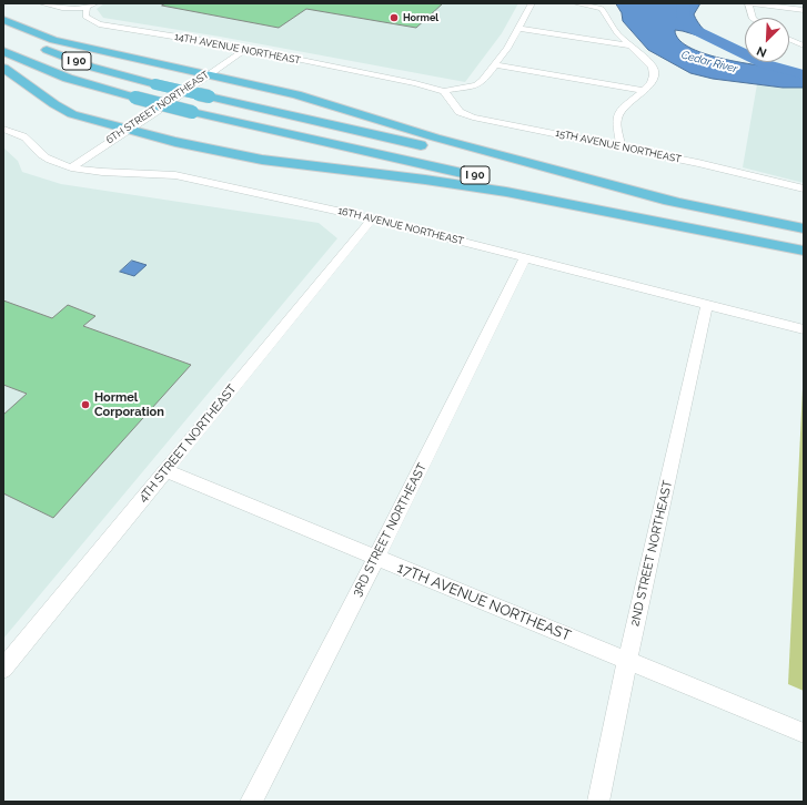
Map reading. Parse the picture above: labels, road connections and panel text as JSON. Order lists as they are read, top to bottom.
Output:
{
  "streets": {
    "highway": ["I 90"],
    "street": [
      "14TH AVENUE NORTHEAST",
      "6TH STREET NORTHEAST",
      "15TH AVENUE NORTHEAST",
      "16TH AVENUE NORTHEAST",
      "4TH STREET NORTHEAST",
      "3RD STREET NORTHEAST",
      "2ND STREET NORTHEAST",
      "17TH AVENUE NORTHEAST"
    ]
  },
  "crossings": [
    ["14TH AVENUE NORTHEAST", "6TH STREET NORTHEAST"],
    ["14TH AVENUE NORTHEAST", "15TH AVENUE NORTHEAST"],
    ["6TH STREET NORTHEAST", "16TH AVENUE NORTHEAST"],
    ["16TH AVENUE NORTHEAST", "4TH STREET NORTHEAST"],
    ["16TH AVENUE NORTHEAST", "3RD STREET NORTHEAST"],
    ["16TH AVENUE NORTHEAST", "2ND STREET NORTHEAST"],
    ["4TH STREET NORTHEAST", "17TH AVENUE NORTHEAST"],
    ["3RD STREET NORTHEAST", "17TH AVENUE NORTHEAST"],
    ["2ND STREET NORTHEAST", "17TH AVENUE NORTHEAST"]
  ],
  "water": ["Cedar River"],
  "places": ["Hormel", "Hormel Corporation"],
  "north": "bottom left"
}
